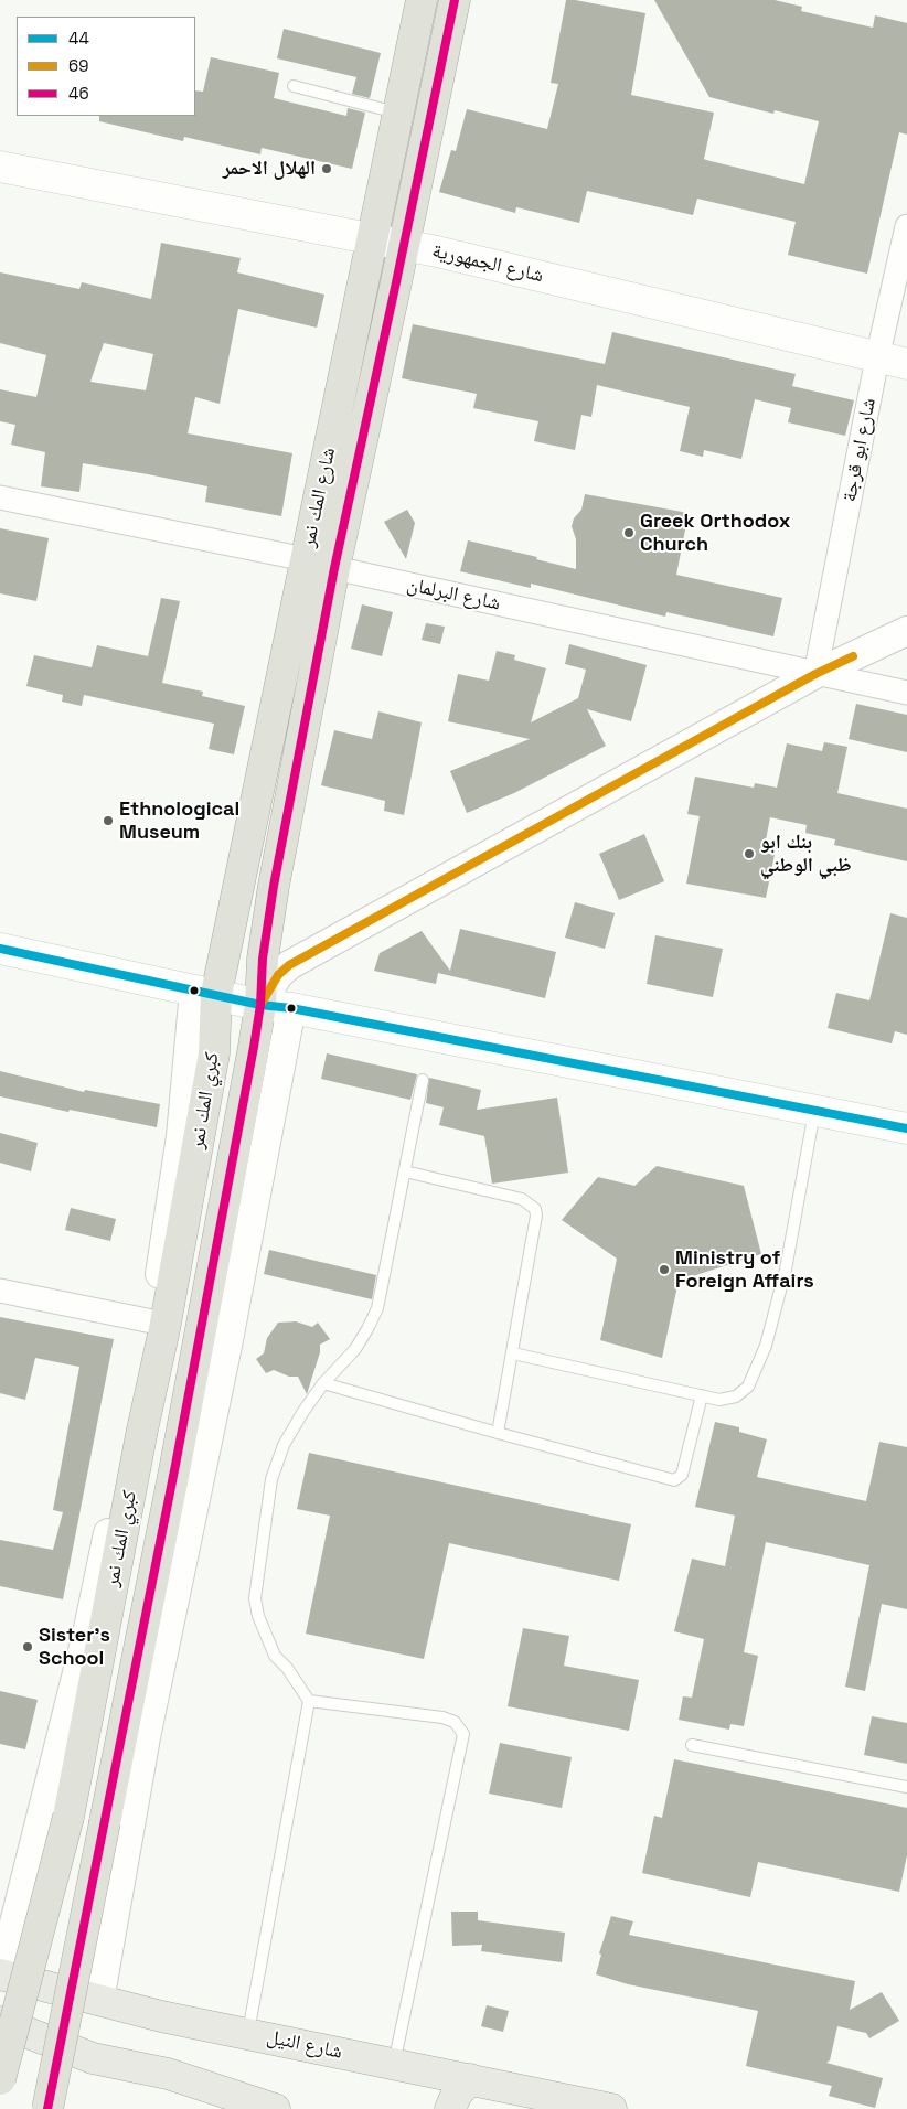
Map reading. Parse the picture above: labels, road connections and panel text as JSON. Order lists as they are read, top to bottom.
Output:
{
  "streets": {
    "highway": ["شارع المك نمر", "كبري المك نمر"],
    "main road": ["شارع الجمهورية", "شارع النيل"],
    "street": ["شارع ابو قرجة", "شارع البرلمان"]
  },
  "crossings": [
    ["شارع الجمهورية", "شارع ابو قرجة"],
    ["شارع الجمهورية", "شارع المك نمر"],
    ["شارع ابو قرجة", "شارع البرلمان"],
    ["شارع المك نمر", "شارع البرلمان"],
    ["شارع المك نمر", "كبري المك نمر"]
  ],
  "places": [
    "الهلال الاحمر",
    "Greek Orthodox Church",
    "Ethnological Museum",
    "بنك ابو ظبي الوطني",
    "Ministry of Foreign Affairs",
    "Sister's School"
  ],
  "lines": ["transit line 46", "transit line 69", "transit line 44"],
  "legend": ["44", "69", "46"]
}
